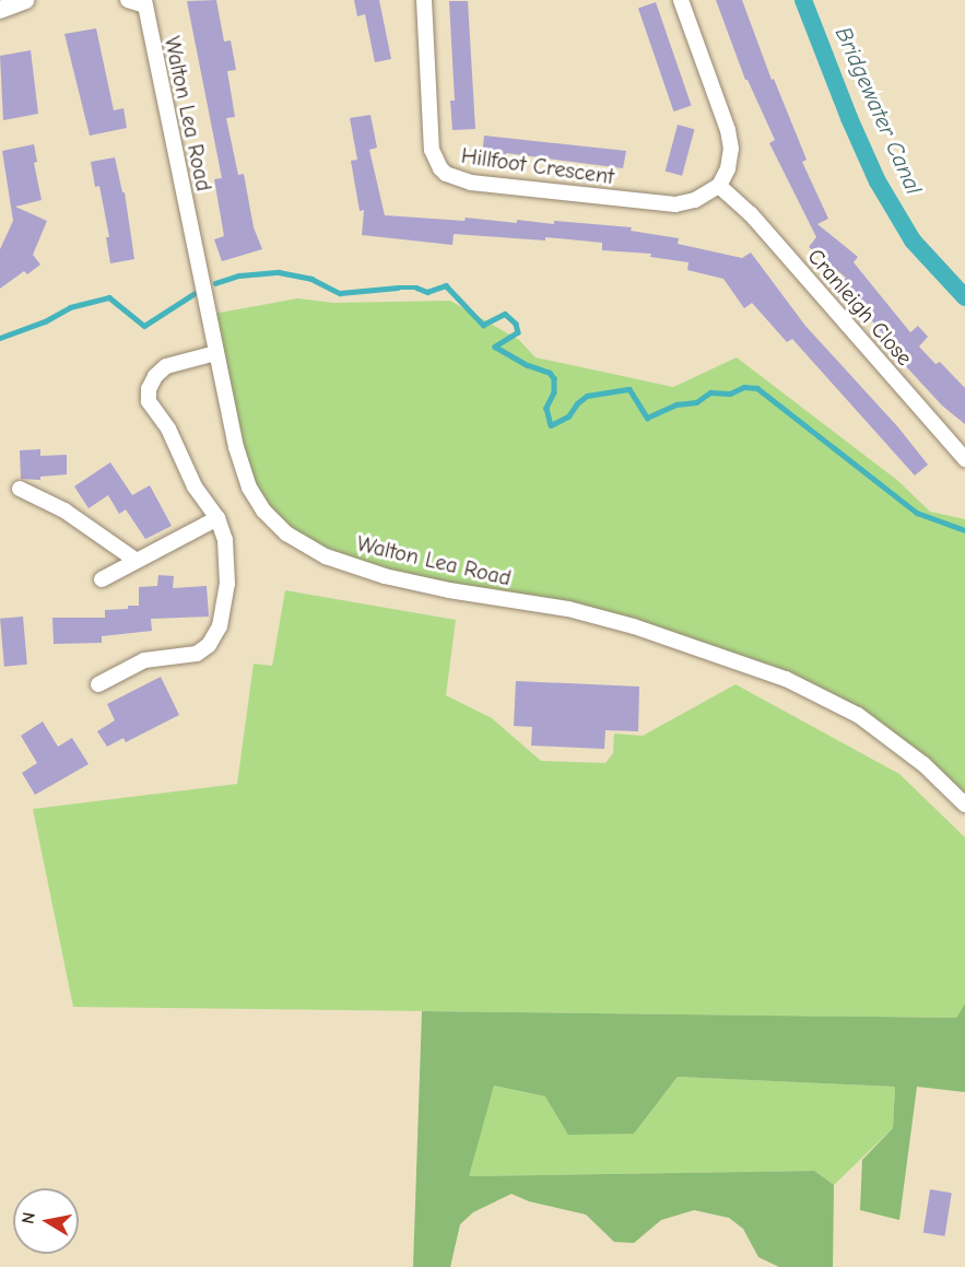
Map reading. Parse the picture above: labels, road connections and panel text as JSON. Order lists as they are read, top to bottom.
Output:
{
  "streets": {
    "street": ["Walton Lea Road", "Hillfoot Crescent", "Cranleigh Close"]
  },
  "crossings": [
    ["Hillfoot Crescent", "Cranleigh Close"]
  ],
  "water": ["Bridgewater Canal"],
  "north": "left"
}
